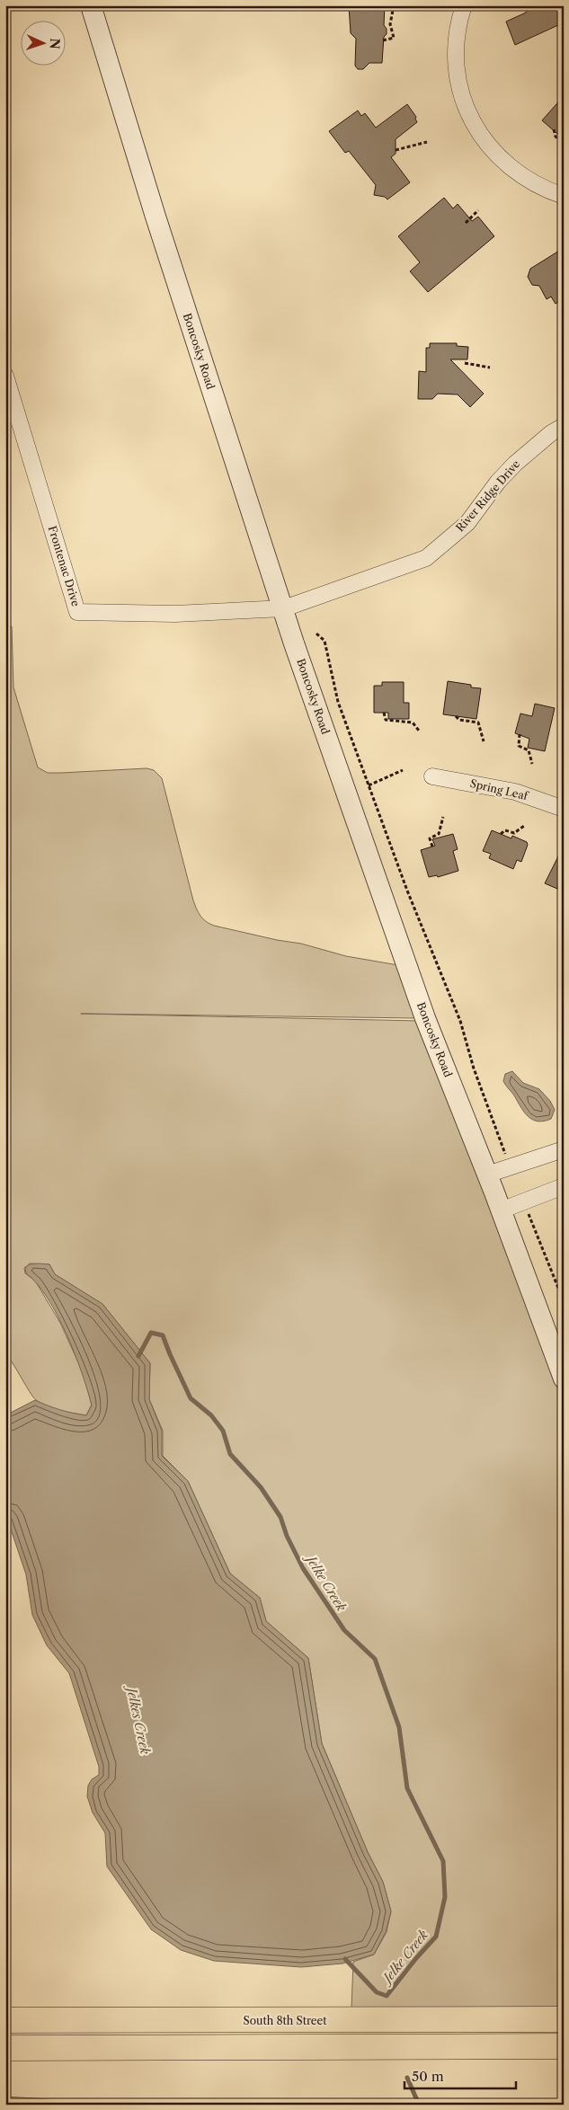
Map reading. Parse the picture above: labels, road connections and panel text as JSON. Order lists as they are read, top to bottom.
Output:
{
  "streets": {
    "main road": ["South 8th Street"],
    "street": [
      "Boncosky Road",
      "River Ridge Drive",
      "Frontenac Drive",
      "Spring Leaf"
    ]
  },
  "crossings": [
    ["Boncosky Road", "River Ridge Drive"],
    ["Boncosky Road", "Frontenac Drive"],
    ["River Ridge Drive", "Frontenac Drive"]
  ],
  "water": ["Jelke Creek", "Jelkes Creek"],
  "scale_bar": "50 m",
  "north": "right"
}
